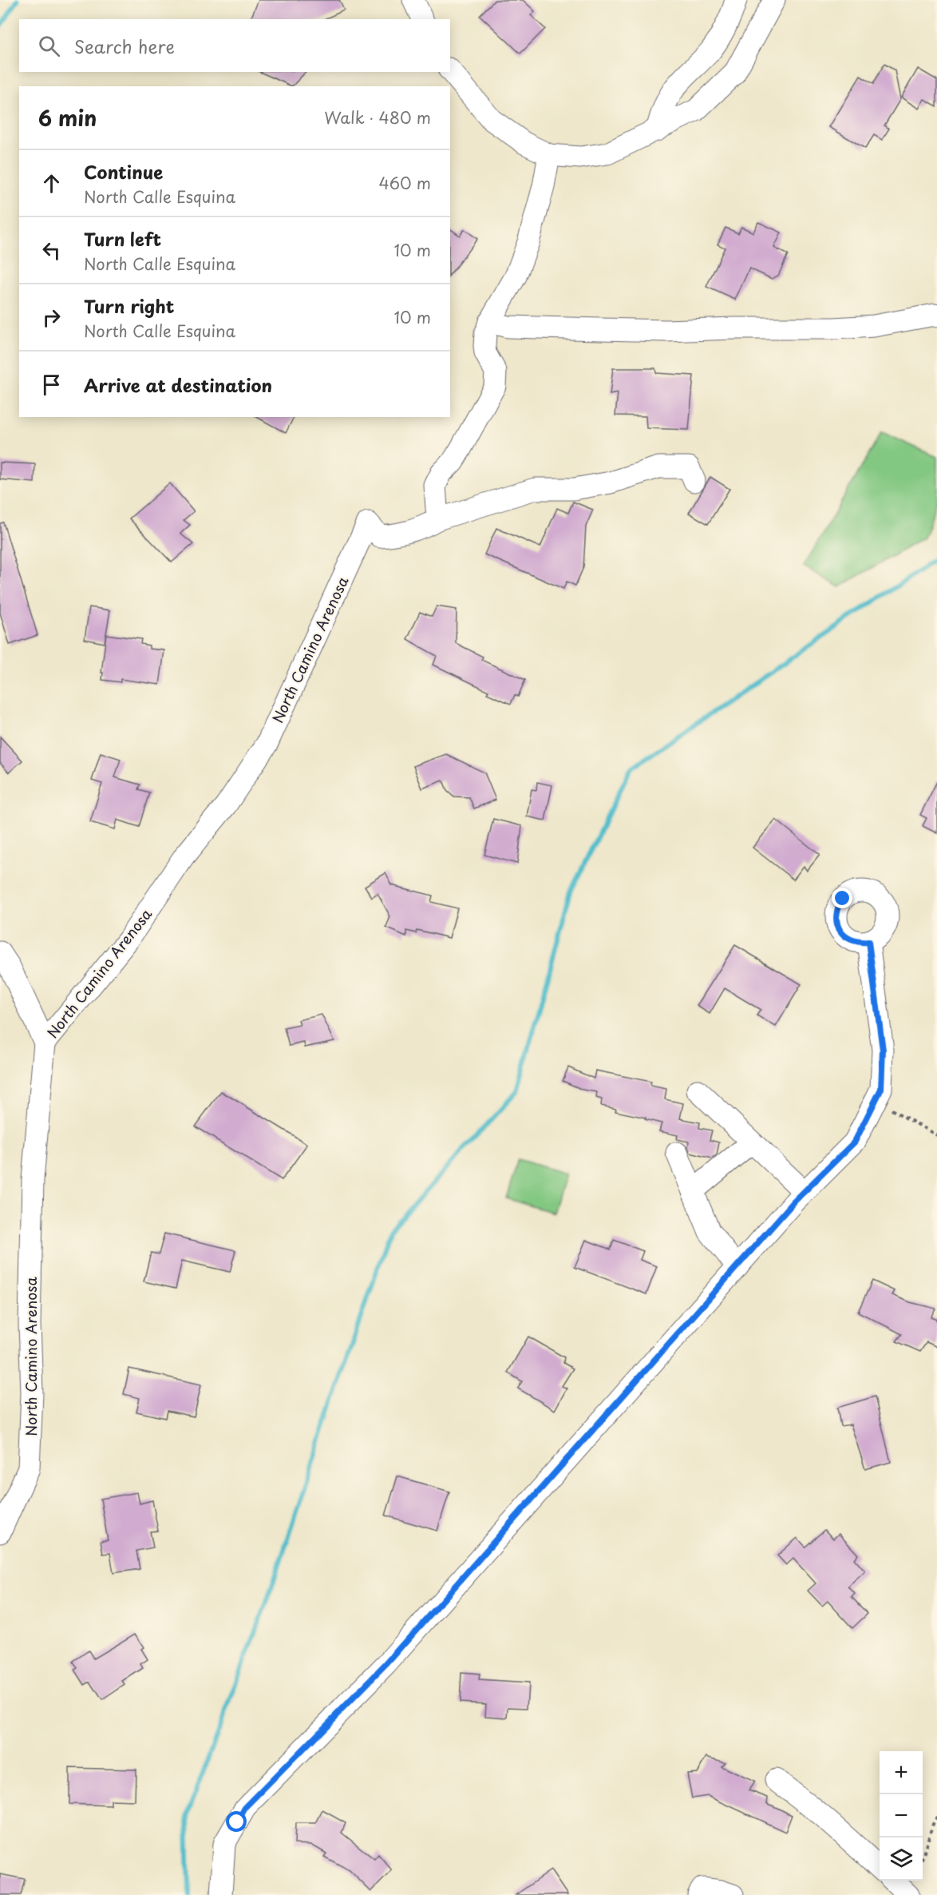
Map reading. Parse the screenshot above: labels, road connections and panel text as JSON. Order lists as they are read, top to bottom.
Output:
{
  "streets": {
    "street": ["North Camino Arenosa"]
  },
  "page": {
    "search": "Search here",
    "heading": ["6 min", "Walk · 480 m"],
    "list": [
      ["Continue", "North Calle Esquina", "460 m"],
      ["Turn left", "North Calle Esquina", "10 m"],
      ["Turn right", "North Calle Esquina", "10 m"],
      "Arrive at destination"
    ],
    "map_buttons": ["+", "−"]
  }
}
